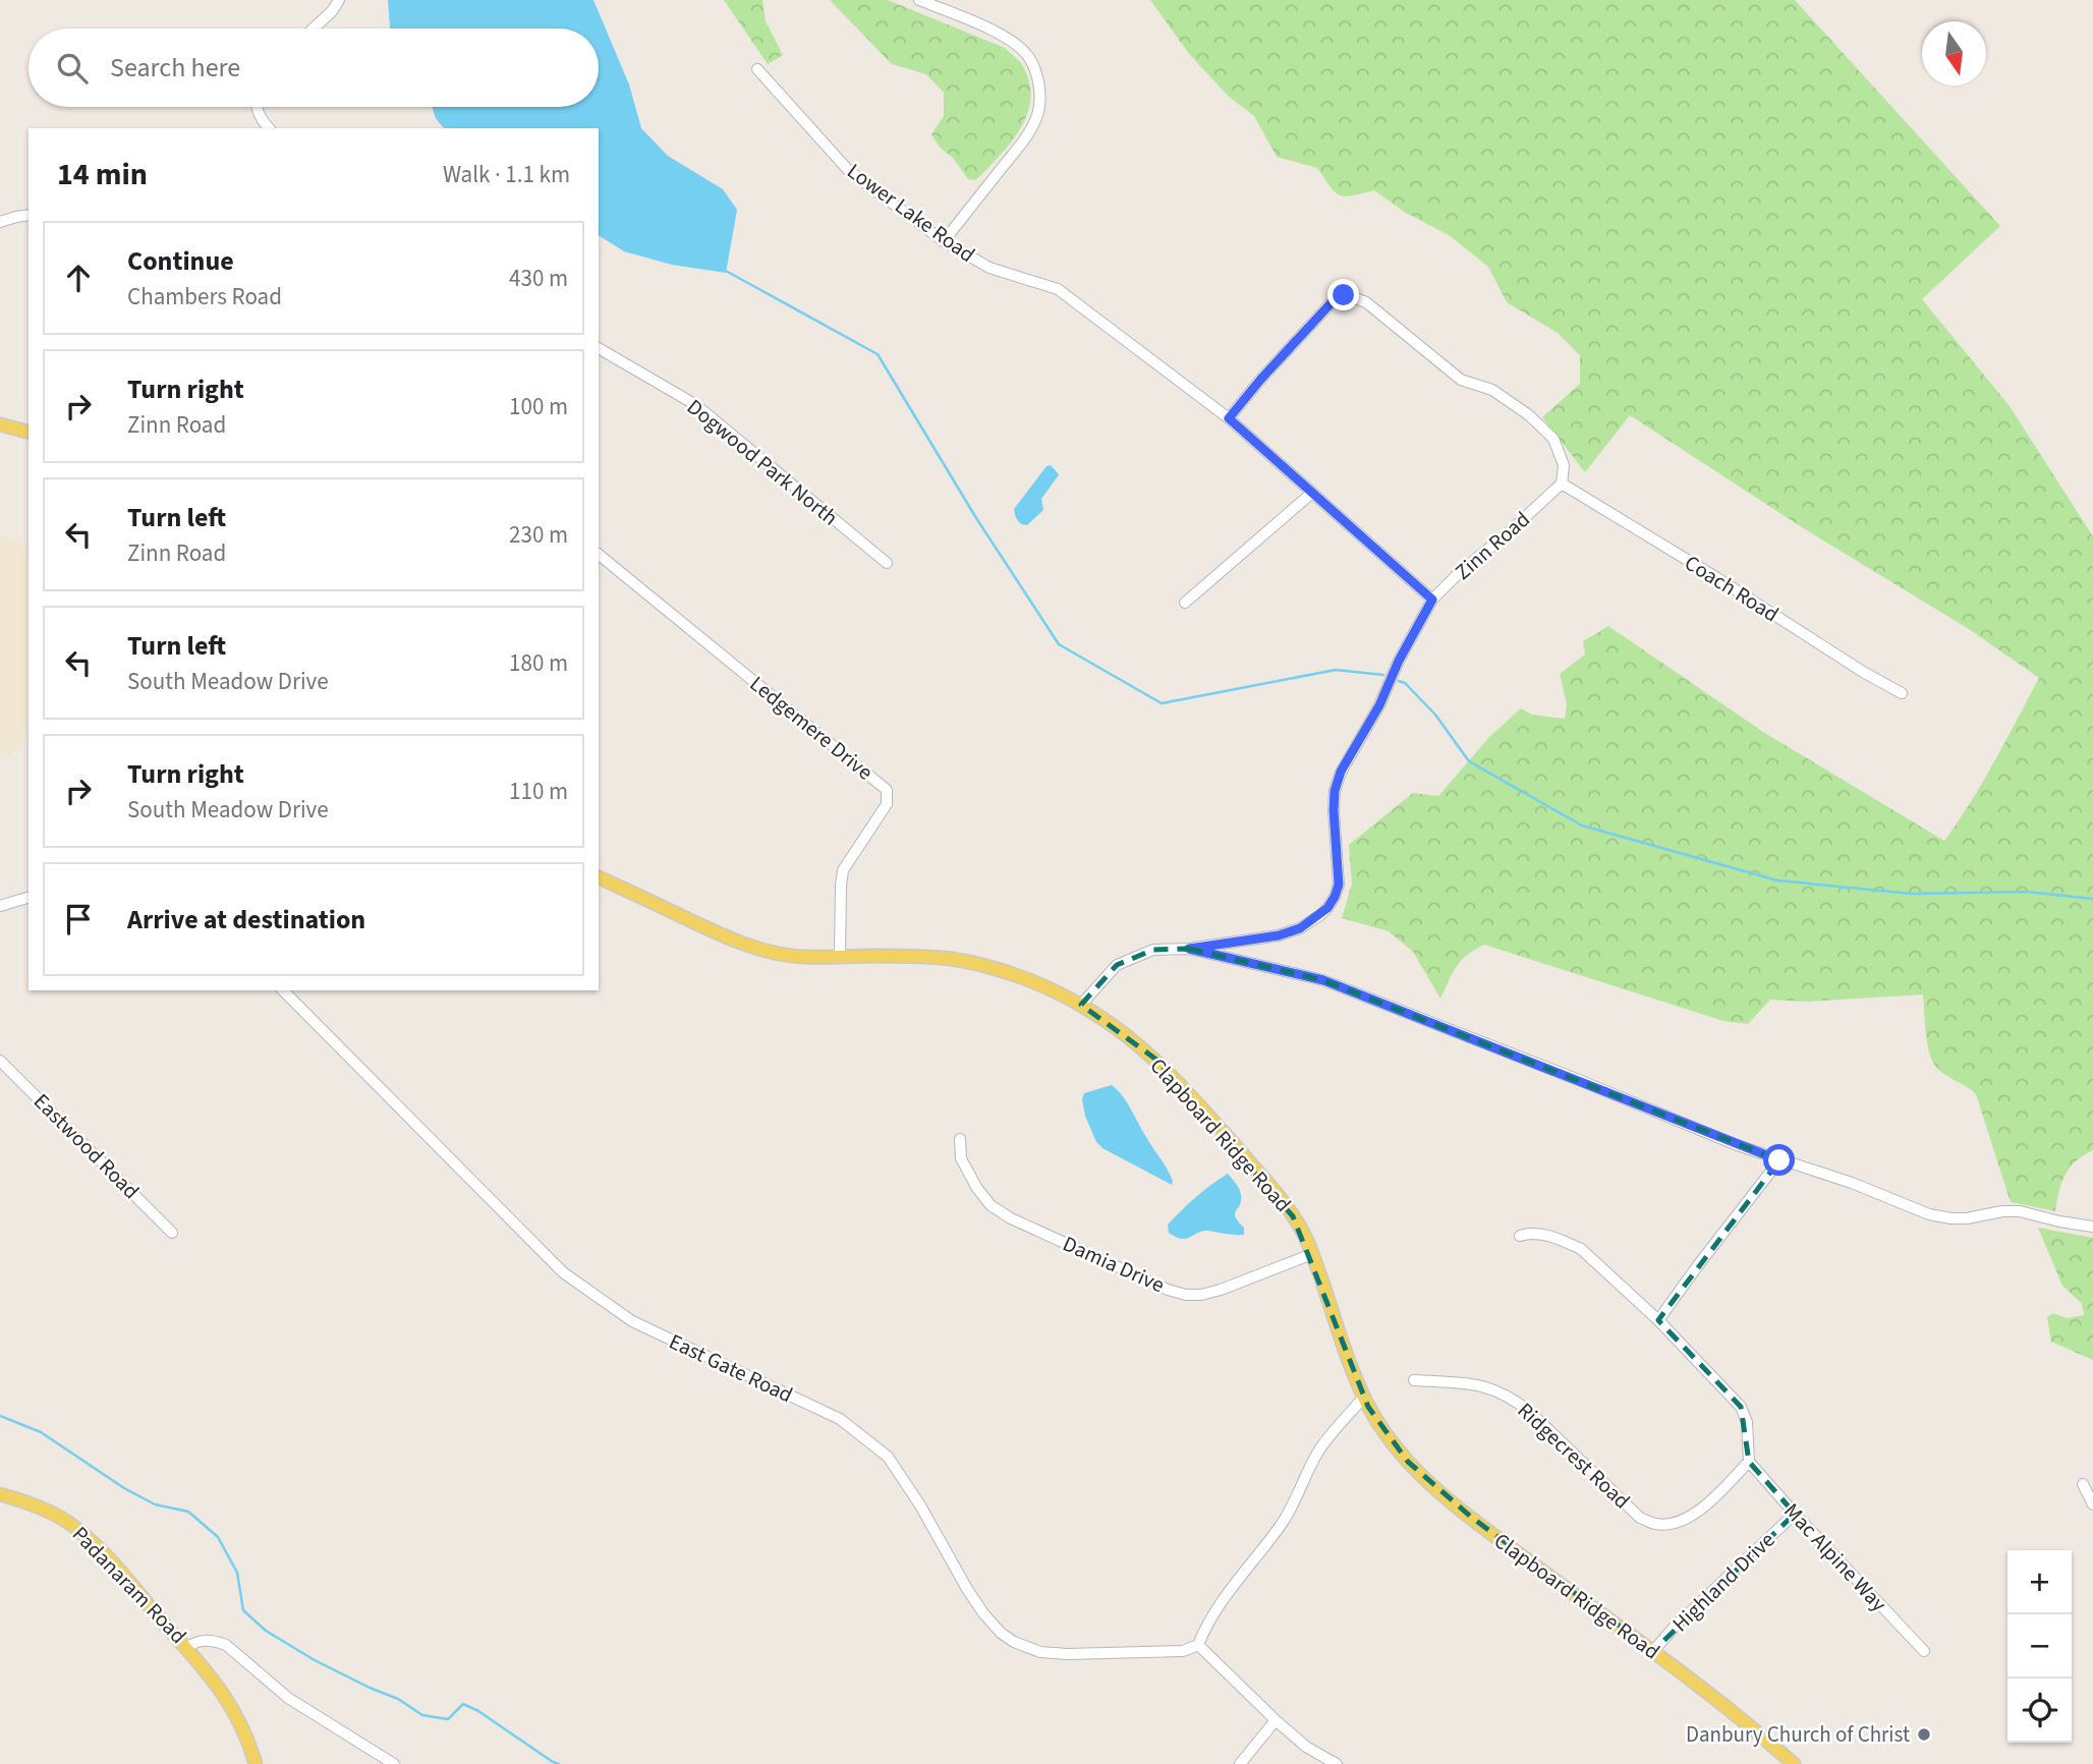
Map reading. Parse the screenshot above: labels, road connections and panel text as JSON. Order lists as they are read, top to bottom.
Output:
{
  "streets": {
    "main road": ["Clapboard Ridge Road", "Padanaram Road"],
    "street": [
      "Lower Lake Road",
      "Dogwood Park North",
      "Zinn Road",
      "Coach Road",
      "Ledgemere Drive",
      "Eastwood Road",
      "Damia Drive",
      "East Gate Road",
      "Ridgecrest Road",
      "Mac Alpine Way",
      "Highland Drive"
    ]
  },
  "crossings": [
    ["Lower Lake Road", "Zinn Road"],
    ["Zinn Road", "Coach Road"],
    ["Ledgemere Drive", "Clapboard Ridge Road"],
    ["Clapboard Ridge Road", "Damia Drive"],
    ["Clapboard Ridge Road", "Highland Drive"],
    ["Ridgecrest Road", "Mac Alpine Way"],
    ["Mac Alpine Way", "Highland Drive"]
  ],
  "places": ["Danbury Church of Christ"],
  "north": "bottom",
  "page": {
    "search": "Search here",
    "heading": ["14 min", "Walk · 1.1 km"],
    "list": [
      ["Continue", "Chambers Road", "430 m"],
      ["Turn right", "Zinn Road", "100 m"],
      ["Turn left", "Zinn Road", "230 m"],
      ["Turn left", "South Meadow Drive", "180 m"],
      ["Turn right", "South Meadow Drive", "110 m"],
      "Arrive at destination"
    ],
    "map_buttons": ["+", "−"]
  }
}
